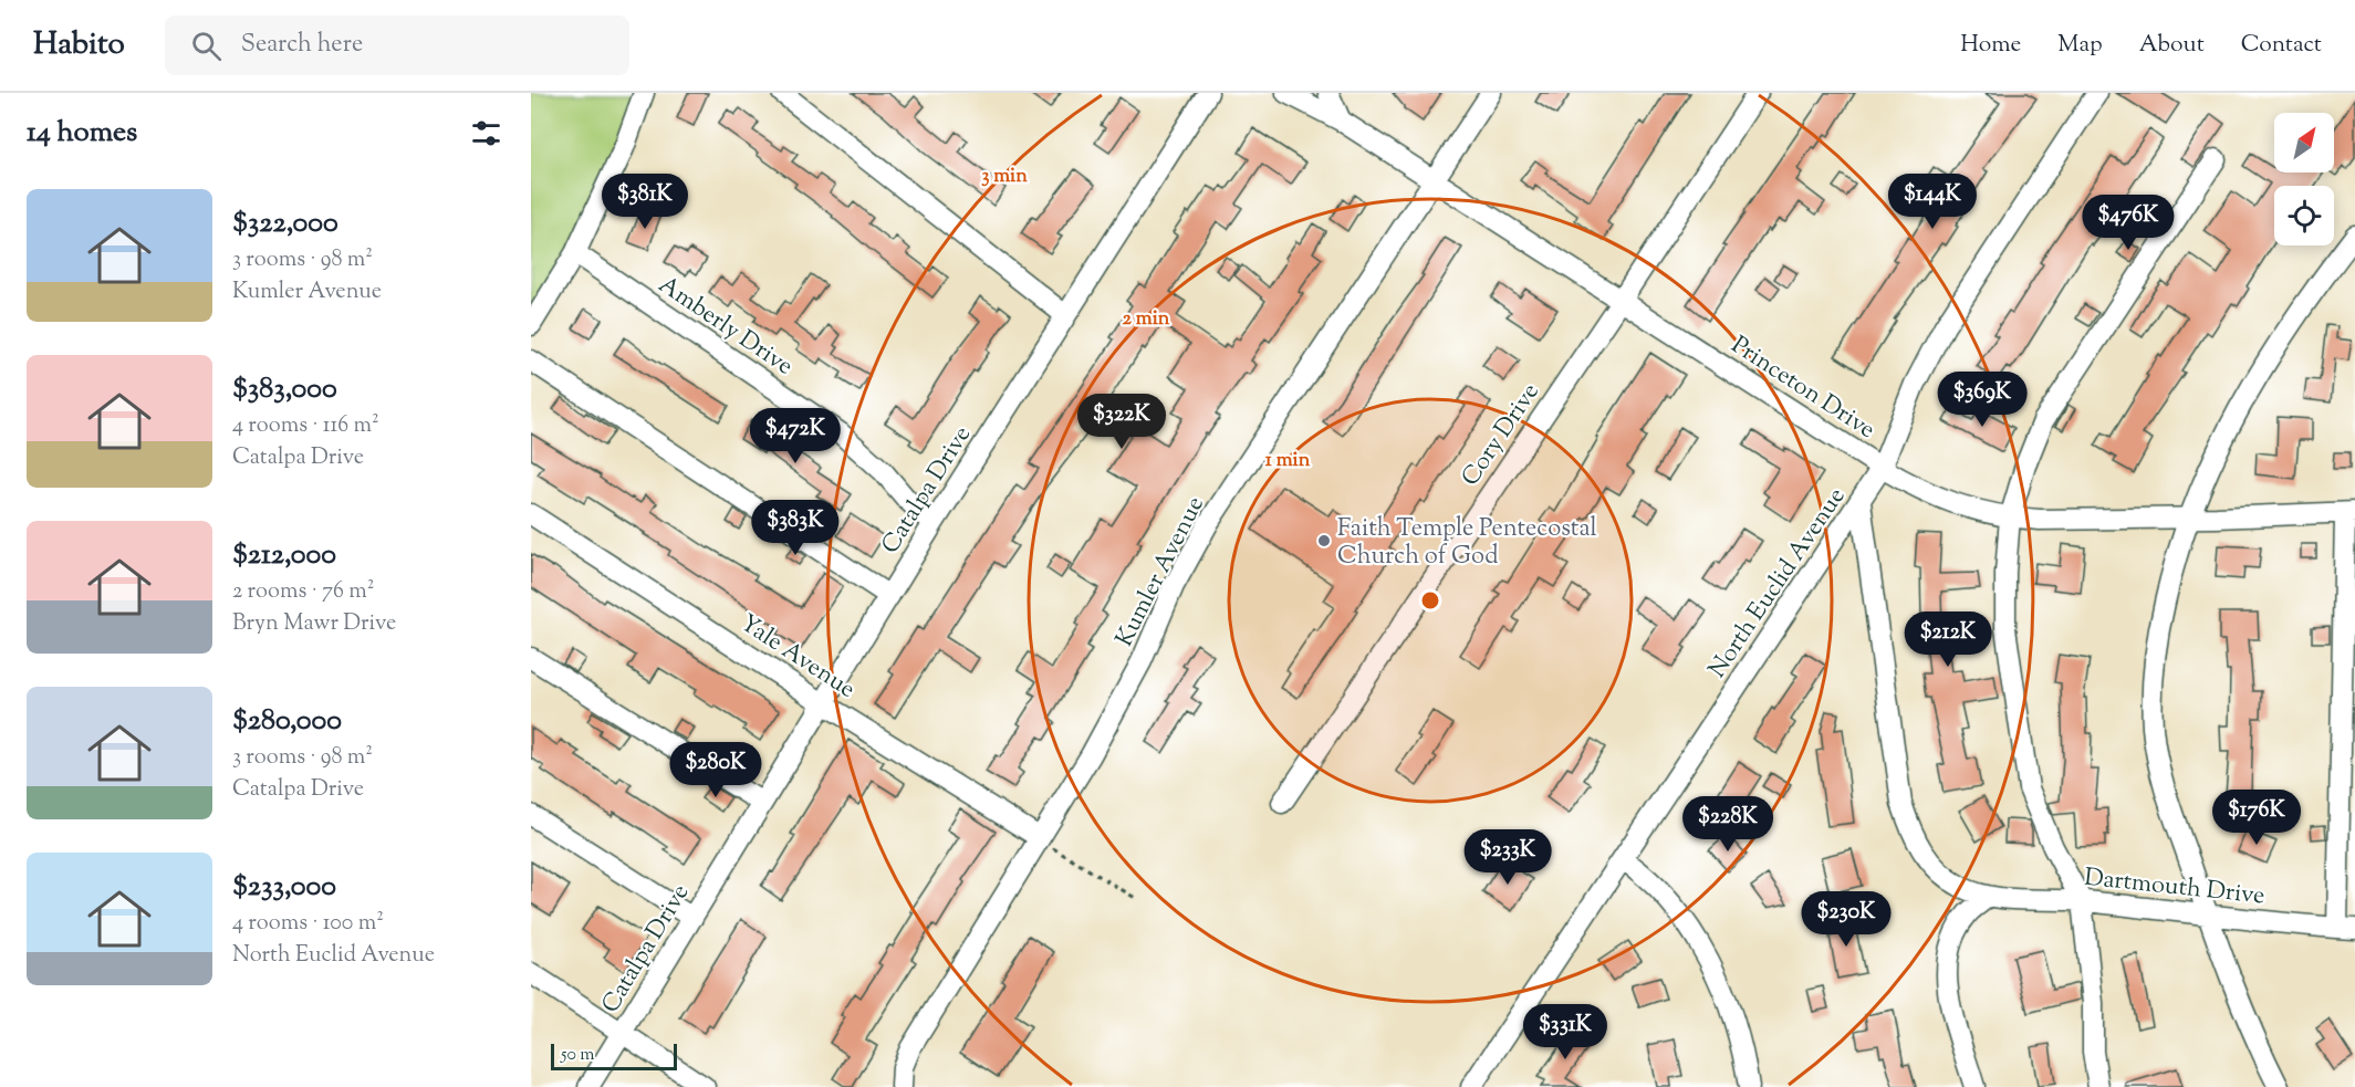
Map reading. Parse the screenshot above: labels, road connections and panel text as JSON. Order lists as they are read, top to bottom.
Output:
{
  "streets": {
    "street": [
      "Amberly Drive",
      "Princeton Drive",
      "Cory Drive",
      "Catalpa Drive",
      "Kumler Avenue",
      "North Euclid Avenue",
      "Yale Avenue",
      "Dartmouth Drive"
    ]
  },
  "crossings": [
    ["Amberly Drive", "Catalpa Drive"],
    ["Princeton Drive", "Cory Drive"],
    ["Princeton Drive", "Kumler Avenue"],
    ["Princeton Drive", "North Euclid Avenue"],
    ["Catalpa Drive", "Yale Avenue"],
    ["Kumler Avenue", "Yale Avenue"]
  ],
  "places": ["Faith Temple Pentecostal Church of God"],
  "scale_bar": "50 m",
  "north": "top right",
  "page": {
    "header": "Habito",
    "search": "Search here",
    "nav": [
      "Home",
      "Map",
      "About",
      "Contact"
    ],
    "heading": "14 homes",
    "list": [
      {
        "name": "$322,000",
        "note": "3 rooms · 98 m² · Kumler Avenue"
      },
      {
        "name": "$383,000",
        "note": "4 rooms · 116 m² · Catalpa Drive"
      },
      {
        "name": "$212,000",
        "note": "2 rooms · 76 m² · Bryn Mawr Drive"
      },
      {
        "name": "$280,000",
        "note": "3 rooms · 98 m² · Catalpa Drive"
      },
      {
        "name": "$233,000",
        "note": "4 rooms · 100 m² · North Euclid Avenue"
      }
    ],
    "price": [
      "$381K",
      "$144K",
      "$476K",
      "$369K",
      "$322K",
      "$472K",
      "$383K",
      "$212K",
      "$280K",
      "$176K",
      "$228K",
      "$233K",
      "$230K",
      "$331K"
    ],
    "scale": "50 m"
  },
  "rings": ["3 min", "2 min", "1 min"]
}
